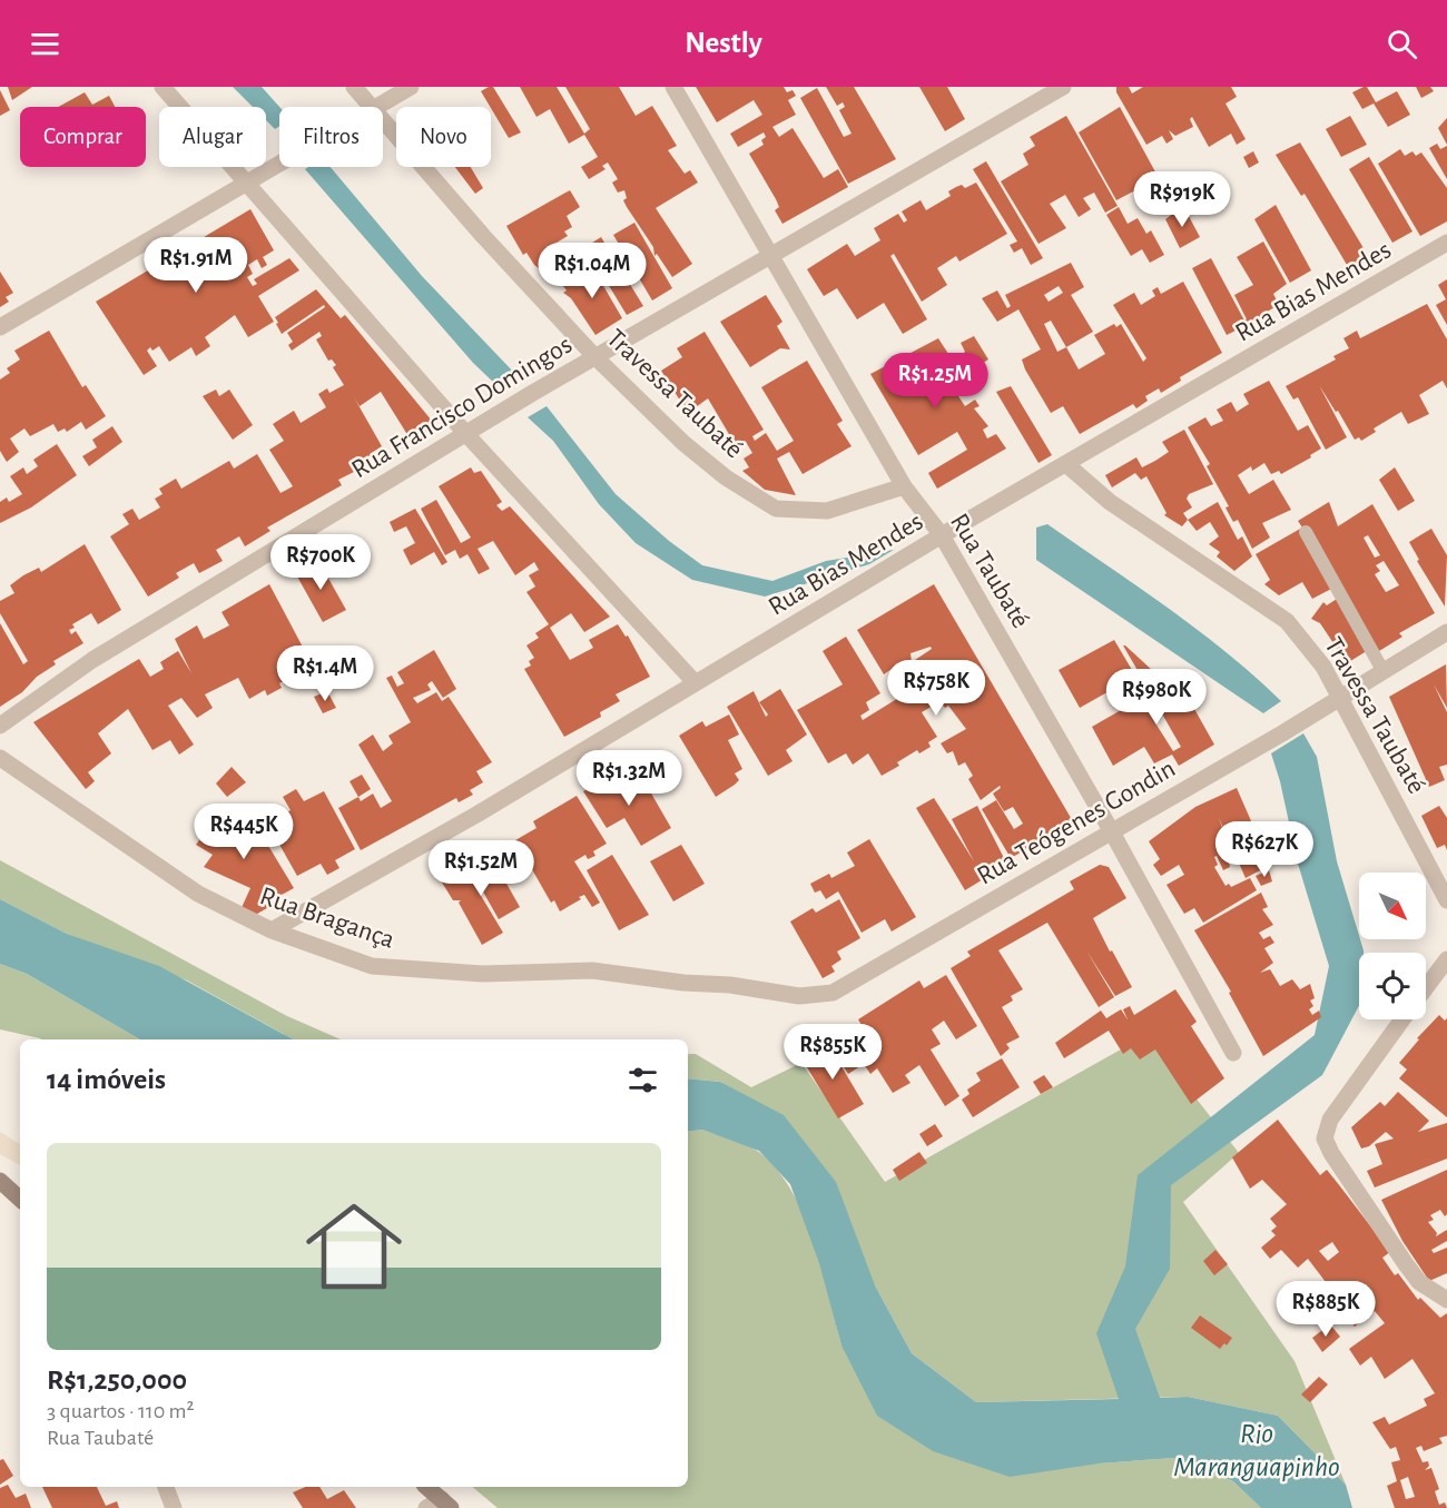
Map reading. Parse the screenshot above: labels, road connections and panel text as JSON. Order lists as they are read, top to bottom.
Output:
{
  "streets": {
    "street": [
      "Rua Bias Mendes",
      "Travessa Taubaté",
      "Rua Francisco Domingos",
      "Rua Taubaté",
      "Rua Teógenes Gondin",
      "Rua Bragança"
    ]
  },
  "crossings": [
    ["Rua Bias Mendes", "Travessa Taubaté"],
    ["Rua Bias Mendes", "Rua Taubaté"],
    ["Rua Bias Mendes", "Rua Bragança"],
    ["Travessa Taubaté", "Rua Francisco Domingos"],
    ["Travessa Taubaté", "Rua Taubaté"],
    ["Travessa Taubaté", "Rua Teógenes Gondin"],
    ["Rua Francisco Domingos", "Rua Taubaté"],
    ["Rua Taubaté", "Rua Teógenes Gondin"],
    ["Rua Teógenes Gondin", "Rua Bragança"]
  ],
  "water": ["Rio Maranguapinho"],
  "north": "bottom right",
  "page": {
    "header": "Nestly",
    "chip": [
      "Comprar",
      "Alugar",
      "Filtros",
      "Novo"
    ],
    "price": [
      "R$919K",
      "R$1.91M",
      "R$1.04M",
      "R$1.25M",
      "R$700K",
      "R$1.4M",
      "R$758K",
      "R$980K",
      "R$1.32M",
      "R$445K",
      "R$627K",
      "R$1.52M",
      "R$855K",
      "R$885K"
    ],
    "heading": "14 imóveis",
    "list": [
      {
        "name": "R$1,250,000",
        "note": "3 quartos · 110 m² · Rua Taubaté"
      }
    ]
  }
}
